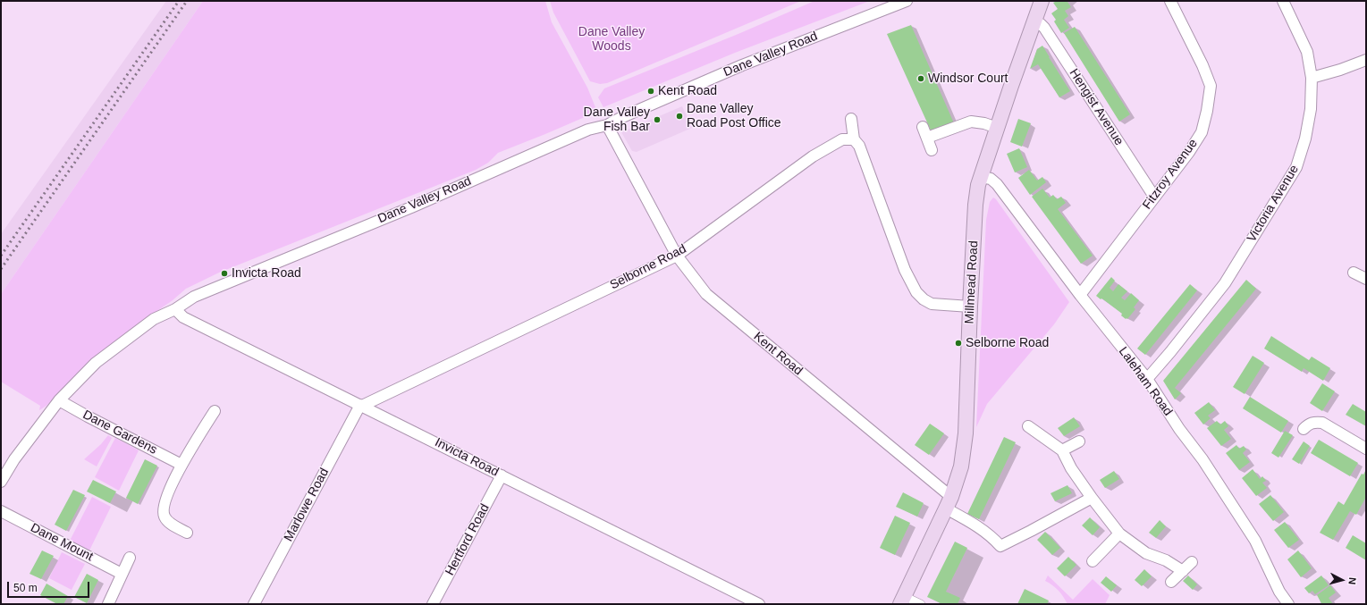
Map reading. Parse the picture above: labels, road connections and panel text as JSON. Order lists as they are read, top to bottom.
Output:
{
  "streets": {
    "main road": ["Millmead Road"],
    "street": [
      "Dane Valley Road",
      "Hengist Avenue",
      "Fitzroy Avenue",
      "Victoria Avenue",
      "Selborne Road",
      "Kent Road",
      "Laleham Road",
      "Dane Gardens",
      "Invicta Road",
      "Marlowe Road",
      "Hertford Road",
      "Dane Mount"
    ]
  },
  "crossings": [
    ["Dane Valley Road", "Kent Road"],
    ["Dane Valley Road", "Dane Gardens"],
    ["Dane Valley Road", "Invicta Road"],
    ["Hengist Avenue", "Fitzroy Avenue"],
    ["Hengist Avenue", "Millmead Road"],
    ["Fitzroy Avenue", "Laleham Road"],
    ["Victoria Avenue", "Laleham Road"],
    ["Selborne Road", "Kent Road"],
    ["Selborne Road", "Invicta Road"],
    ["Selborne Road", "Marlowe Road"],
    ["Millmead Road", "Kent Road"],
    ["Millmead Road", "Laleham Road"],
    ["Invicta Road", "Marlowe Road"],
    ["Invicta Road", "Hertford Road"]
  ],
  "parks": ["Dane Valley Woods"],
  "places": [
    "Windsor Court",
    "Kent Road",
    "Dane Valley Road Post Office",
    "Dane Valley Fish Bar",
    "Invicta Road",
    "Selborne Road"
  ],
  "scale_bar": "50 m",
  "north": "right"
}
